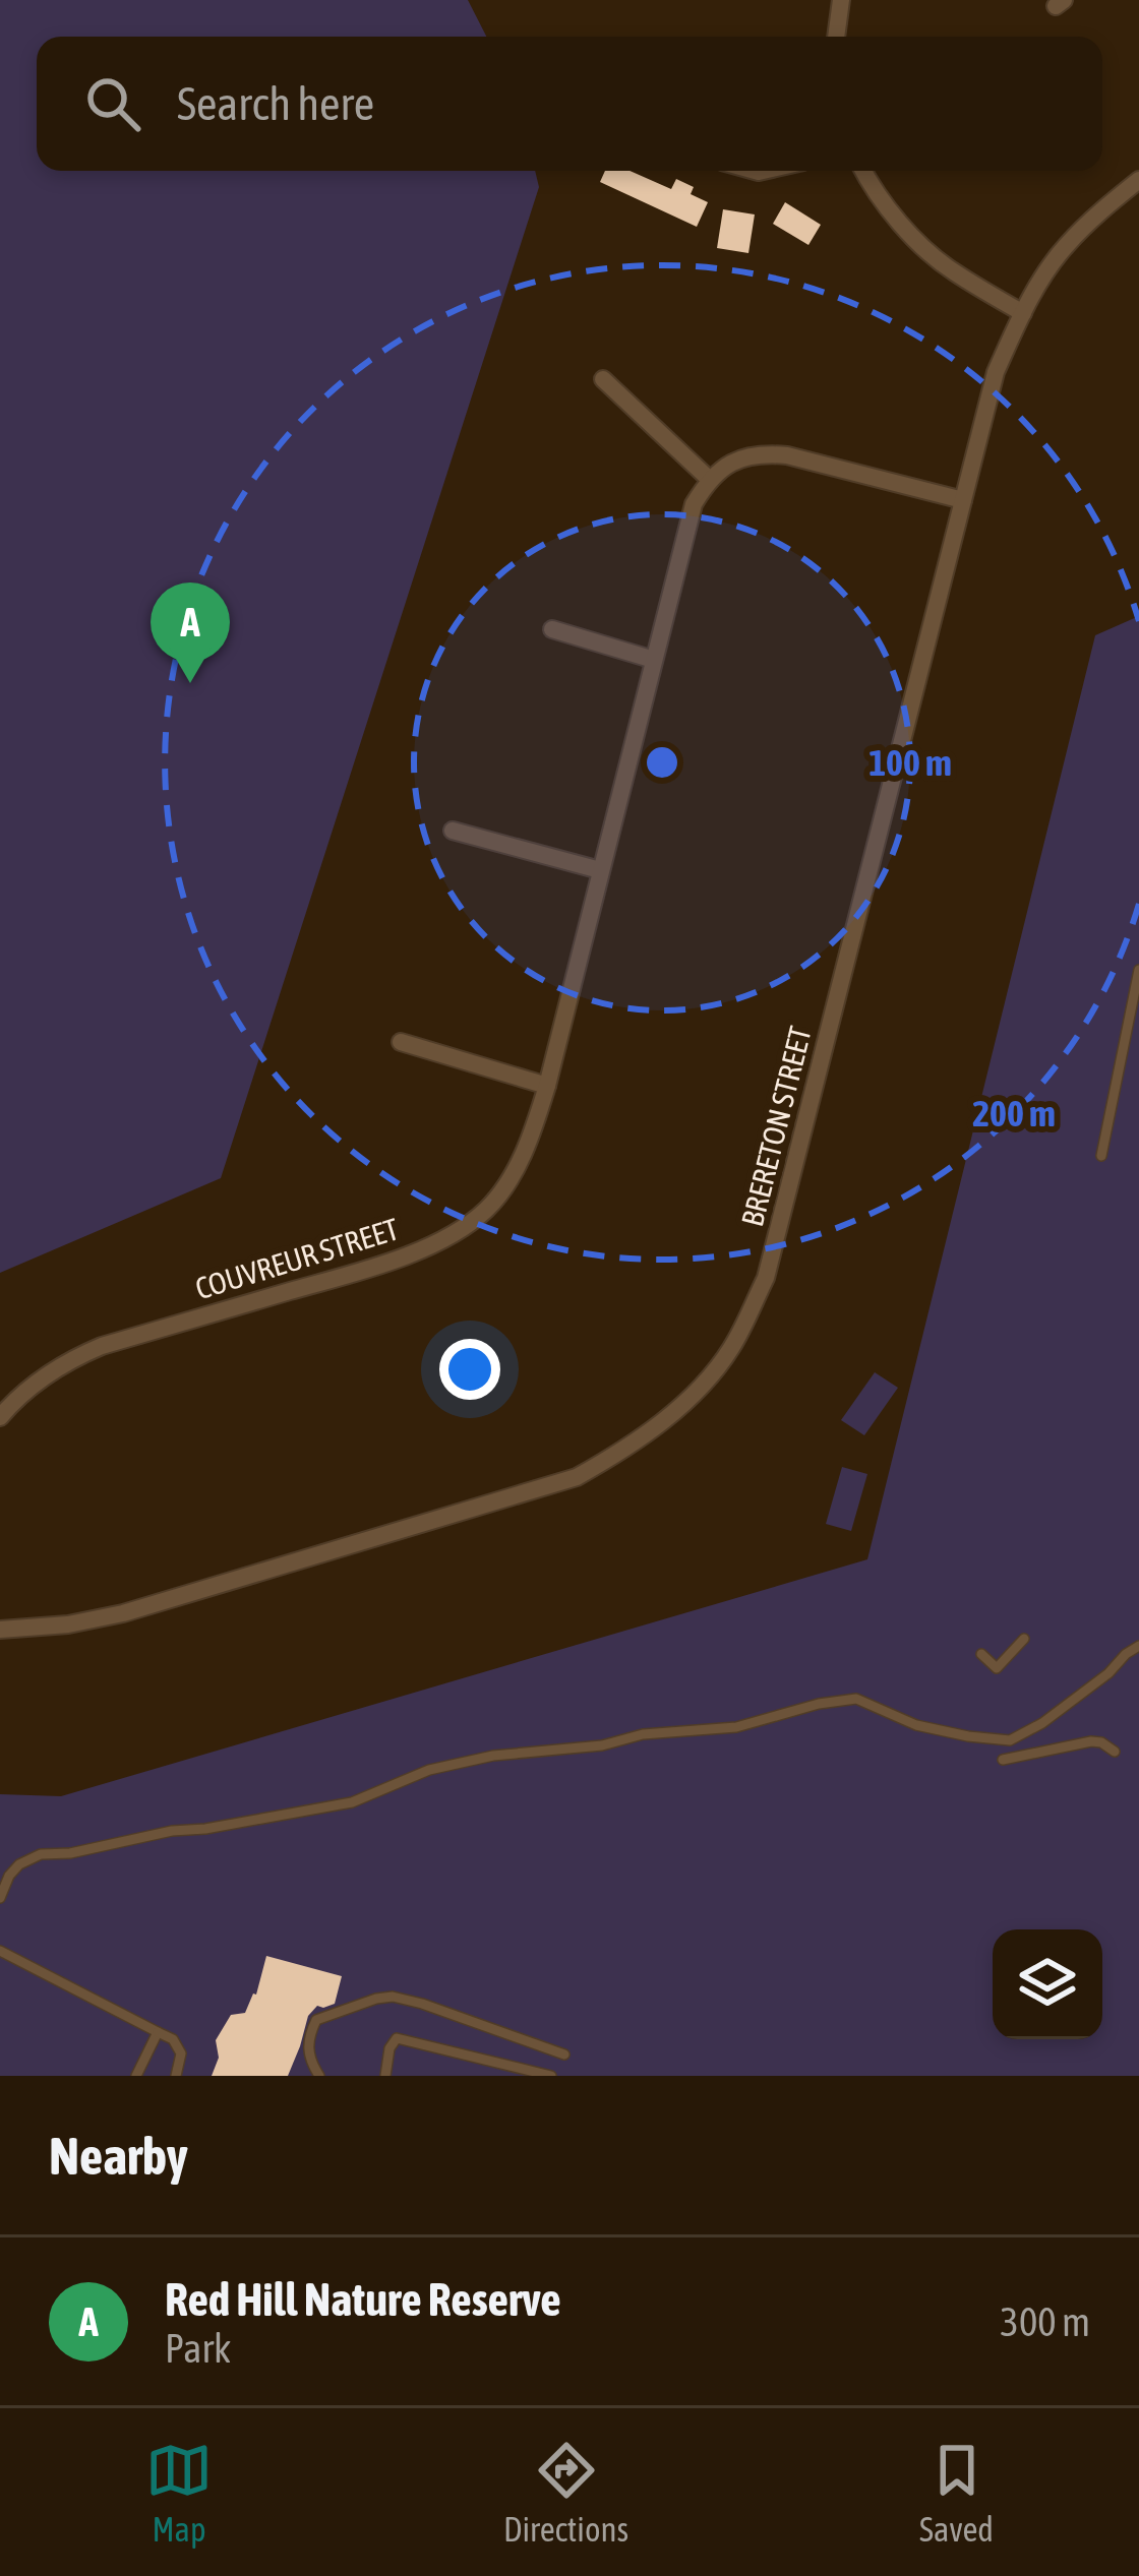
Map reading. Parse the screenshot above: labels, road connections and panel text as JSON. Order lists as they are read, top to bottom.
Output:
{
  "streets": {
    "street": ["BRERETON STREET", "COUVREUR STREET"]
  },
  "page": {
    "search": "Search here",
    "pins": "A",
    "heading": "Nearby",
    "list": [
      {
        "mark": "A",
        "name": "Red Hill Nature Reserve",
        "note": "Park",
        "value": "300 m"
      }
    ],
    "nav": ["Map", "Directions", "Saved"]
  },
  "rings": ["100 m", "200 m"]
}
